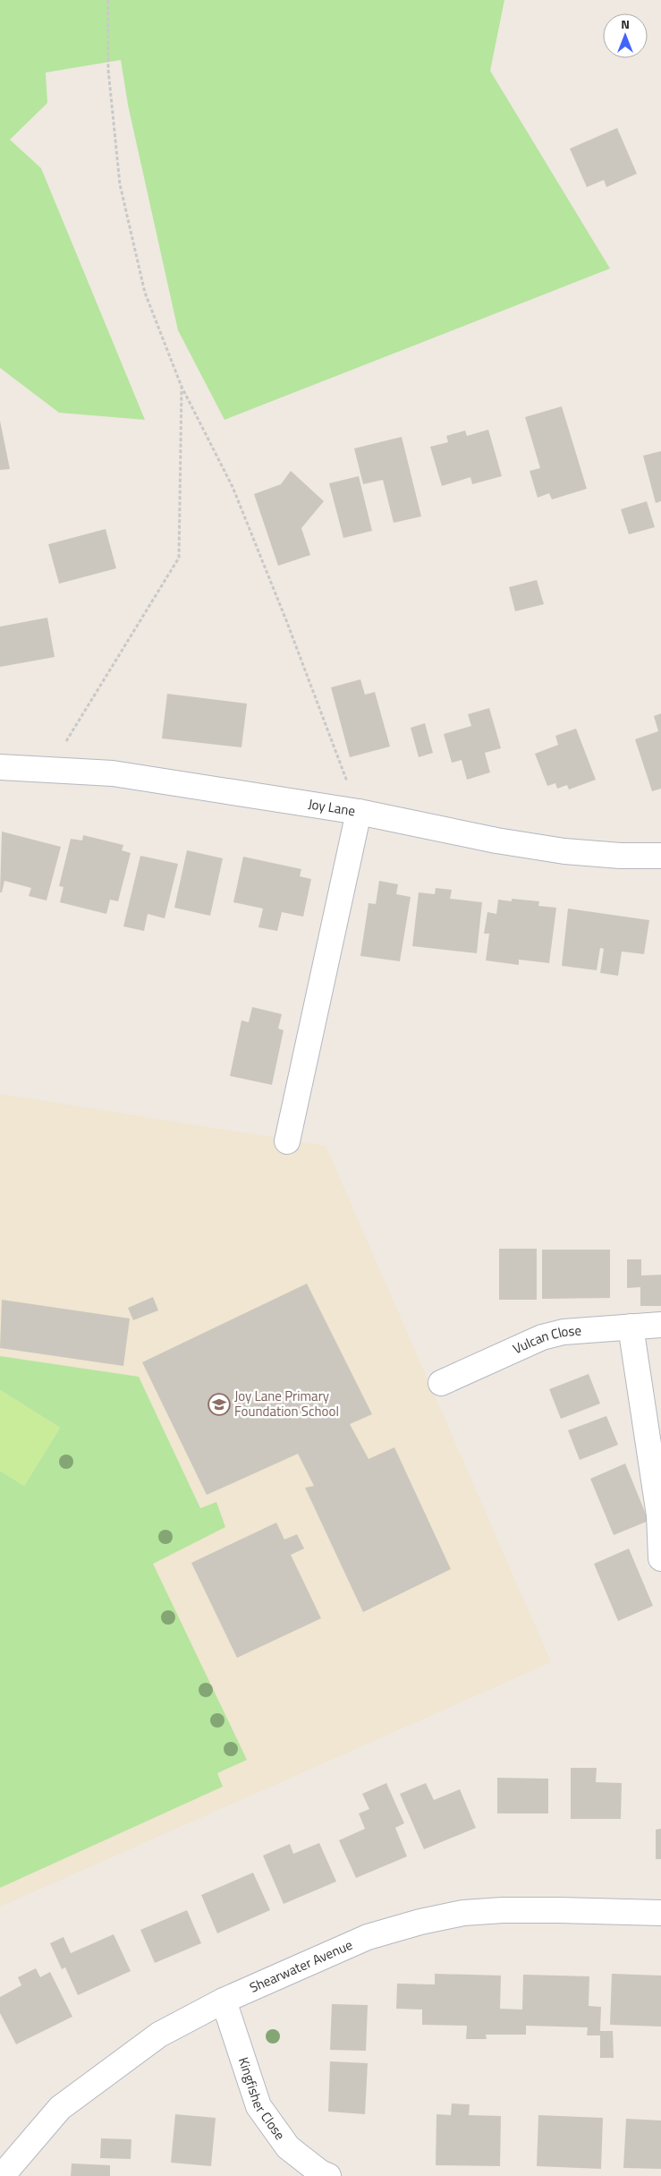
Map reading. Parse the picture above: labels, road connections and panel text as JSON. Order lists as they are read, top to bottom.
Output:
{
  "streets": {
    "street": [
      "Joy Lane",
      "Vulcan Close",
      "Shearwater Avenue",
      "Kingfisher Close"
    ]
  },
  "crossings": [
    ["Shearwater Avenue", "Kingfisher Close"]
  ],
  "places": {
    "school or university": ["Joy Lane Primary Foundation School"]
  },
  "north": "top"
}
